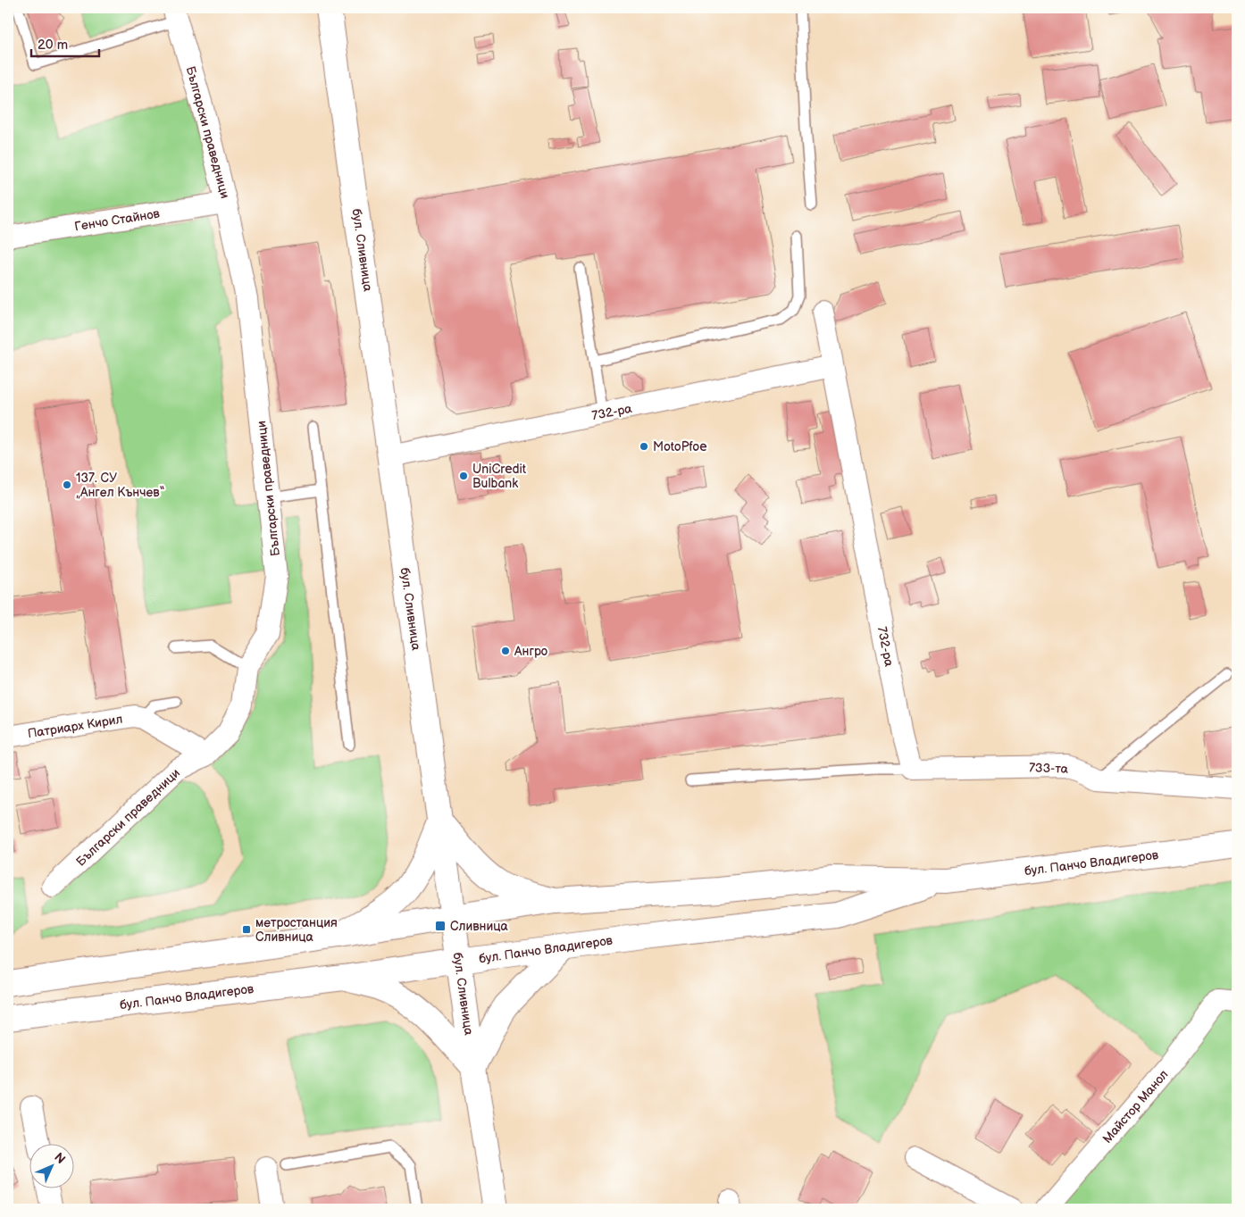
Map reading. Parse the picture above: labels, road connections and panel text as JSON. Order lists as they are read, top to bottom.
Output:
{
  "streets": {
    "main road": ["бул. Сливница", "бул. Панчо Владигеров"],
    "street": [
      "Български праведници",
      "Генчо Стайнов",
      "732-ра",
      "Патриарх Кирил",
      "733-та",
      "Майстор Манол"
    ]
  },
  "crossings": [
    ["Български праведници", "Генчо Стайнов"],
    ["бул. Сливница", "732-ра"],
    ["бул. Сливница", "бул. Панчо Владигеров"],
    ["732-ра", "733-та"]
  ],
  "places": {
    "other": [
      "MotoPfoe",
      "UniCredit Bulbank",
      "137. СУ „Ангел Кънчев“",
      "Ангро"
    ],
    "transit": ["Сливница", "метростанция Сливница"]
  },
  "scale_bar": "20 m",
  "north": "top right"
}
